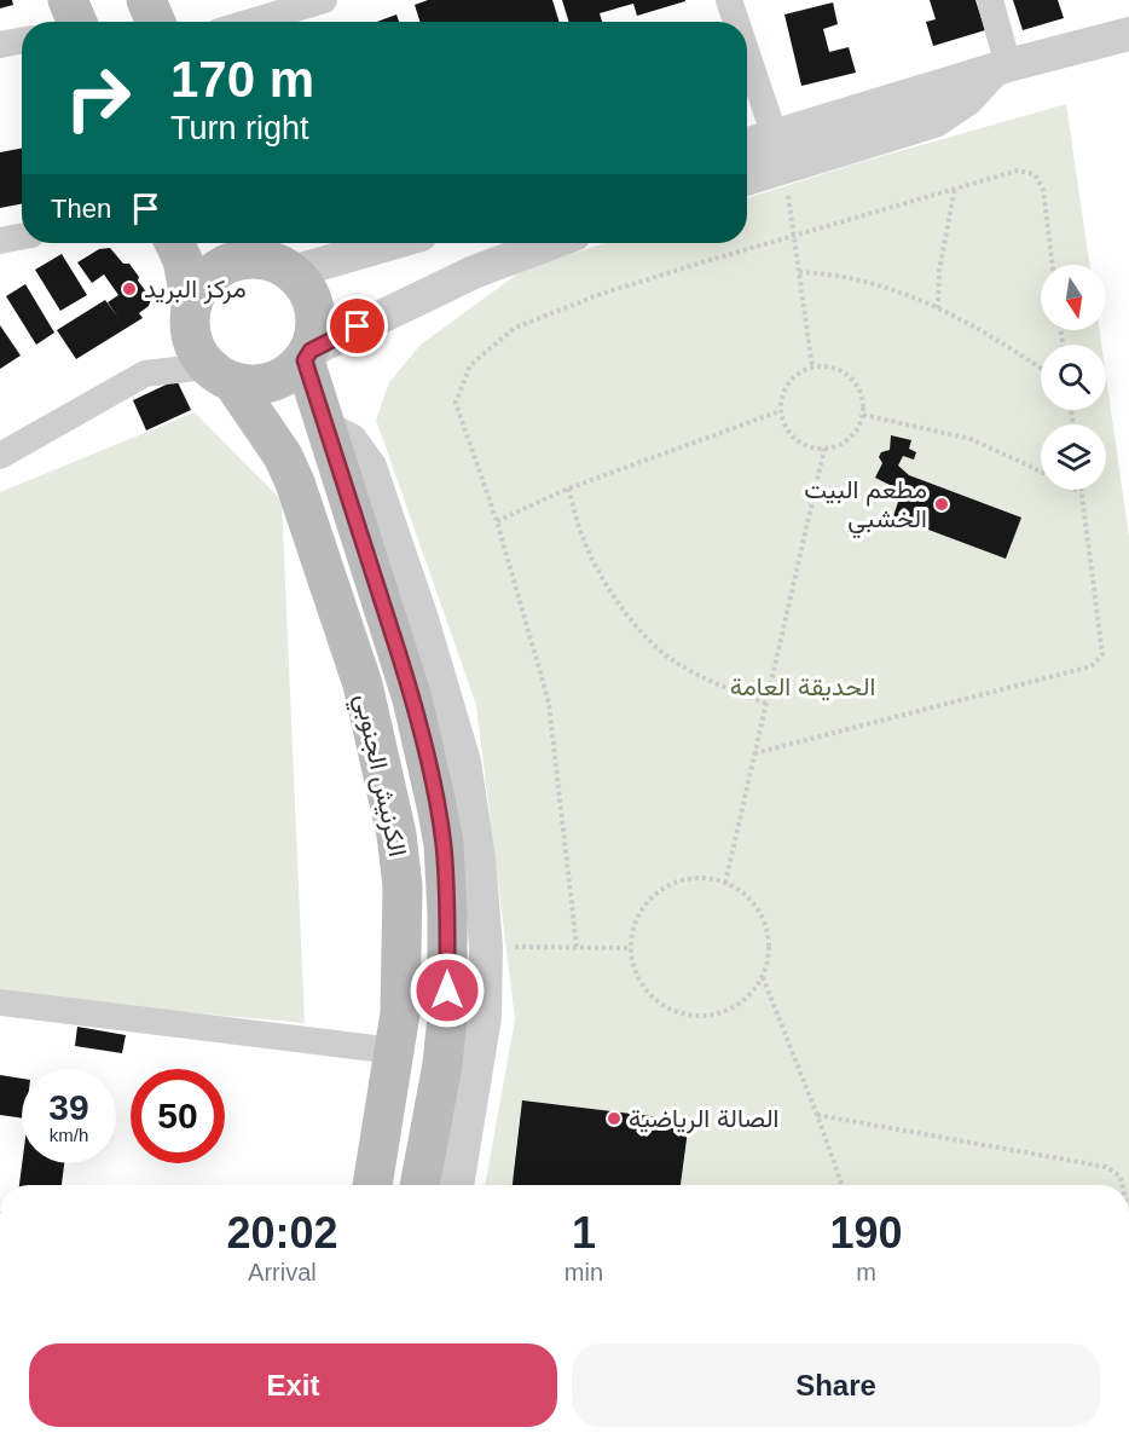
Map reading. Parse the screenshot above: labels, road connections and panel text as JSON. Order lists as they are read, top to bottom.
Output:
{
  "streets": {
    "main road": ["الكرنيش الجنوبي"]
  },
  "parks": ["الحديقة العامة"],
  "places": ["مركز البريد", "مطعم البيت الخشبي", "الصالة الرياضية"],
  "north": "bottom",
  "page": {
    "turn": ["170 m", "Turn right"],
    "then": "Then",
    "speed": "39 km/h",
    "limit": "50",
    "eta": [
      "20:02",
      "Arrival",
      "1",
      "min",
      "190",
      "m"
    ],
    "buttons": ["Exit", "Share"]
  }
}
